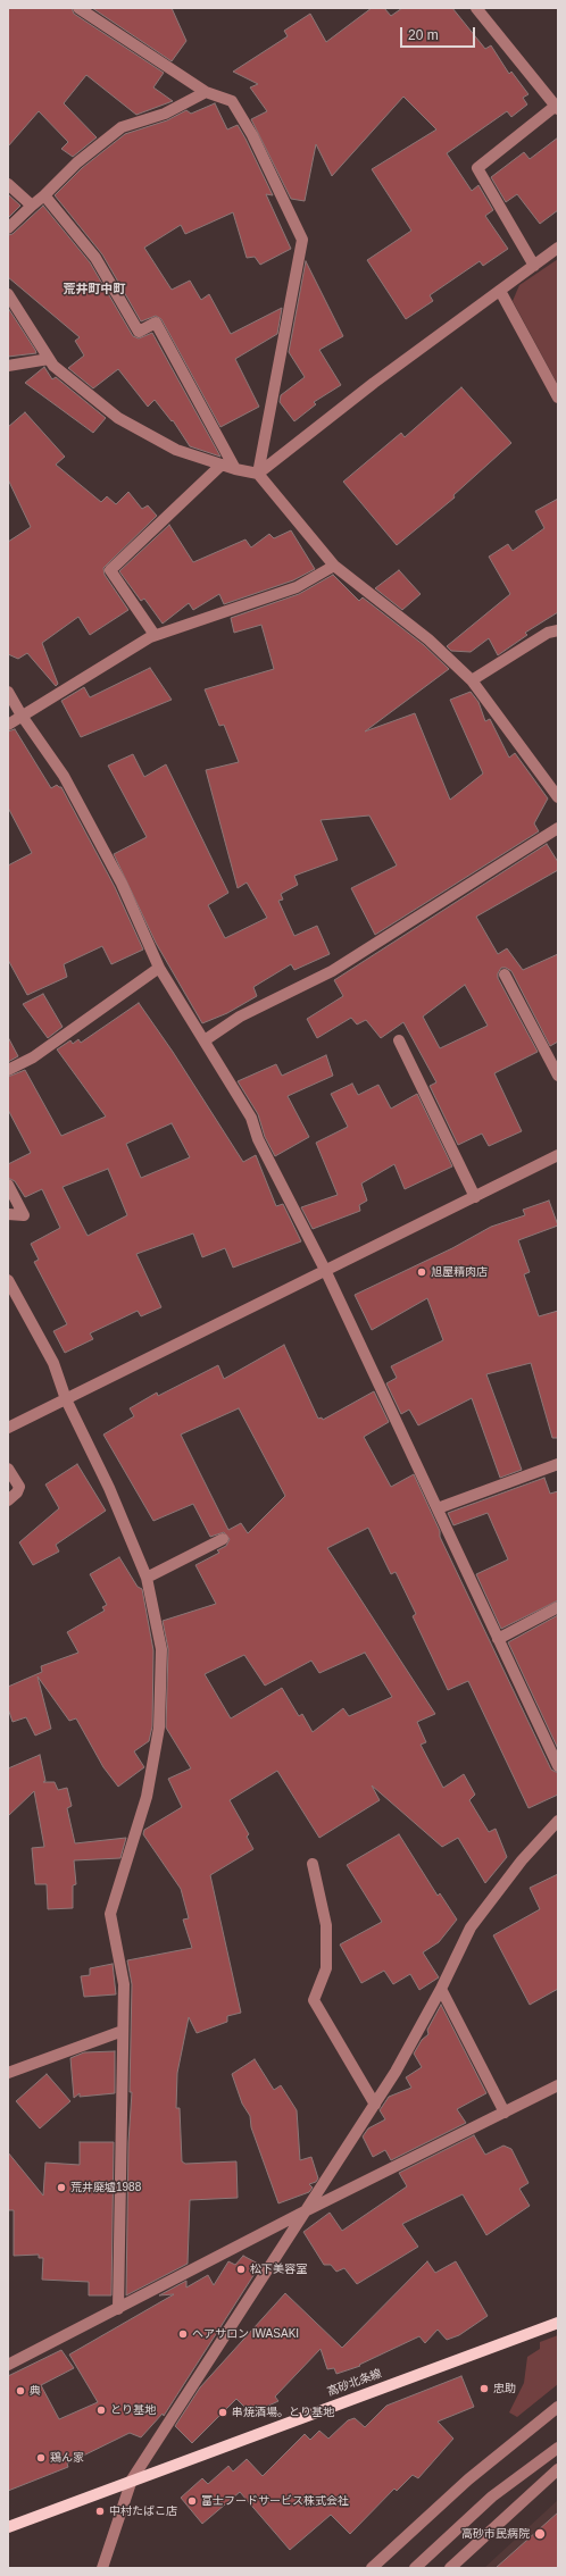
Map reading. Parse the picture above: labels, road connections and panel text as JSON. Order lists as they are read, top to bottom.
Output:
{
  "streets": {
    "main road": ["高砂北条線"]
  },
  "districts": ["荒井町中町"],
  "places": [
    "旭屋精肉店",
    "荒井廃墟1988",
    "松下美容室",
    "ヘアサロン IWASAKI",
    "忠助",
    "典",
    "とり基地",
    "串焼酒場。とり基地",
    "鶏ん家",
    "富士フードサービス株式会社",
    "中村たばこ店",
    "高砂市民病院"
  ],
  "scale_bar": "20 m"
}
